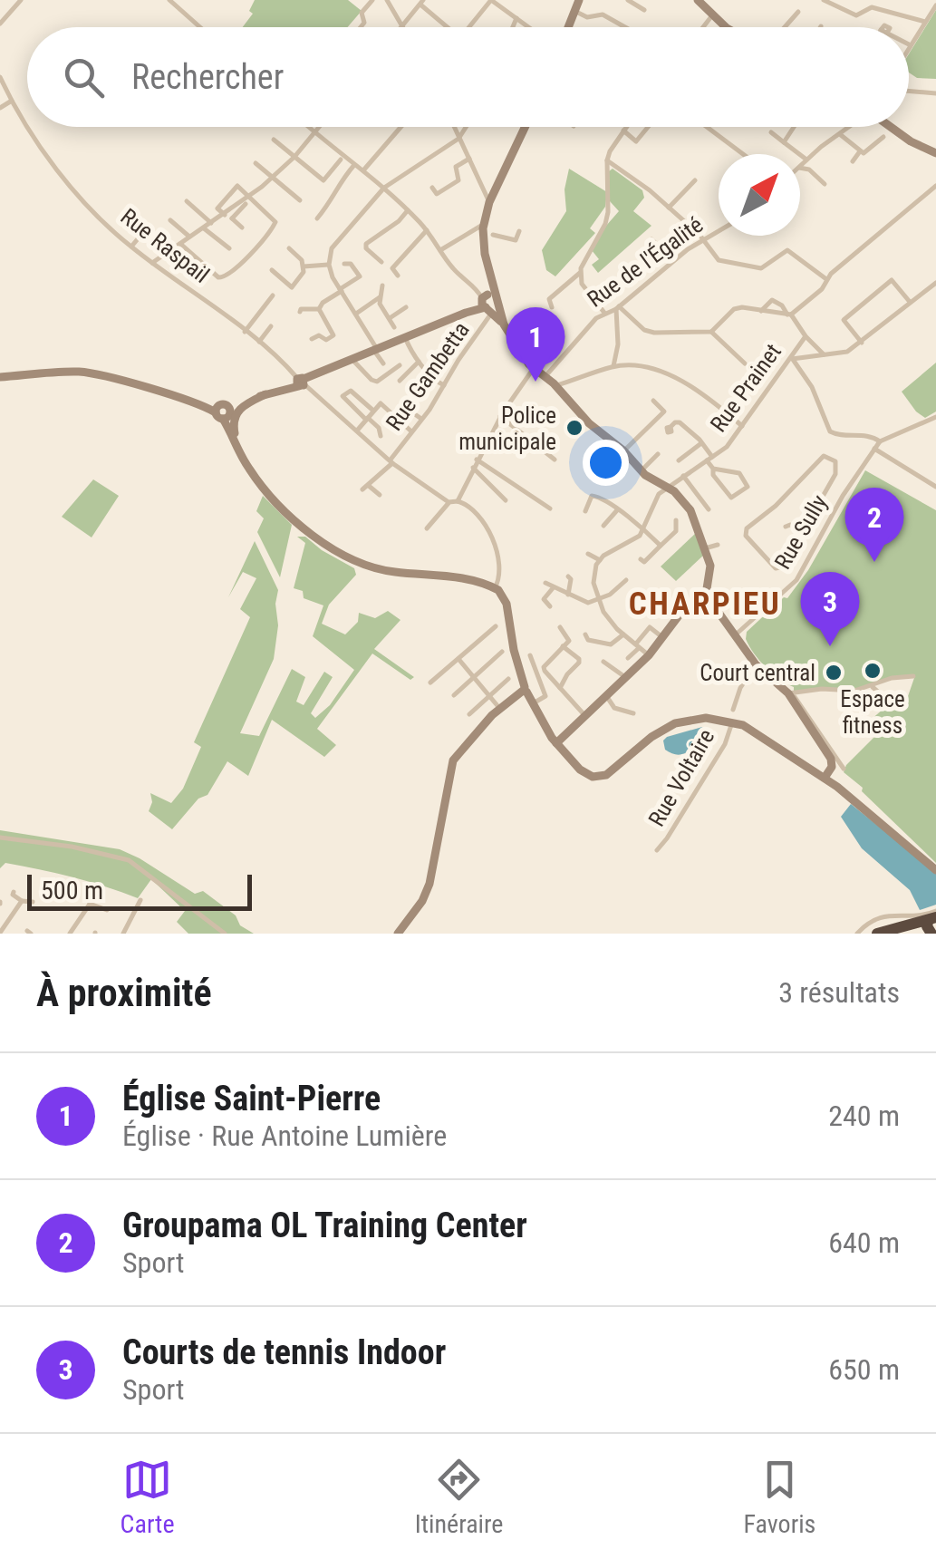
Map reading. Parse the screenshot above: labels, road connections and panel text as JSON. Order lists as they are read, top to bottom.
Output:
{
  "streets": {
    "street": [
      "Rue Raspail",
      "Rue de l'Égalité",
      "Rue Gambetta",
      "Rue Prainet",
      "Rue Sully",
      "Rue Voltaire"
    ]
  },
  "crossings": [
    ["Rue Raspail", "Rue Gambetta"]
  ],
  "districts": ["CHARPIEU"],
  "places": ["Police municipale", "Espace fitness", "Court central"],
  "scale_bar": "500 m",
  "north": "top right",
  "page": {
    "search": "Rechercher",
    "pins": ["1", "2", "3"],
    "scale": "500 m",
    "heading": ["À proximité", "3 résultats"],
    "list": [
      {
        "mark": "1",
        "name": "Église Saint-Pierre",
        "note": "Église · Rue Antoine Lumière",
        "value": "240 m"
      },
      {
        "mark": "2",
        "name": "Groupama OL Training Center",
        "note": "Sport",
        "value": "640 m"
      },
      {
        "mark": "3",
        "name": "Courts de tennis Indoor",
        "note": "Sport",
        "value": "650 m"
      }
    ],
    "nav": ["Carte", "Itinéraire", "Favoris"]
  }
}
